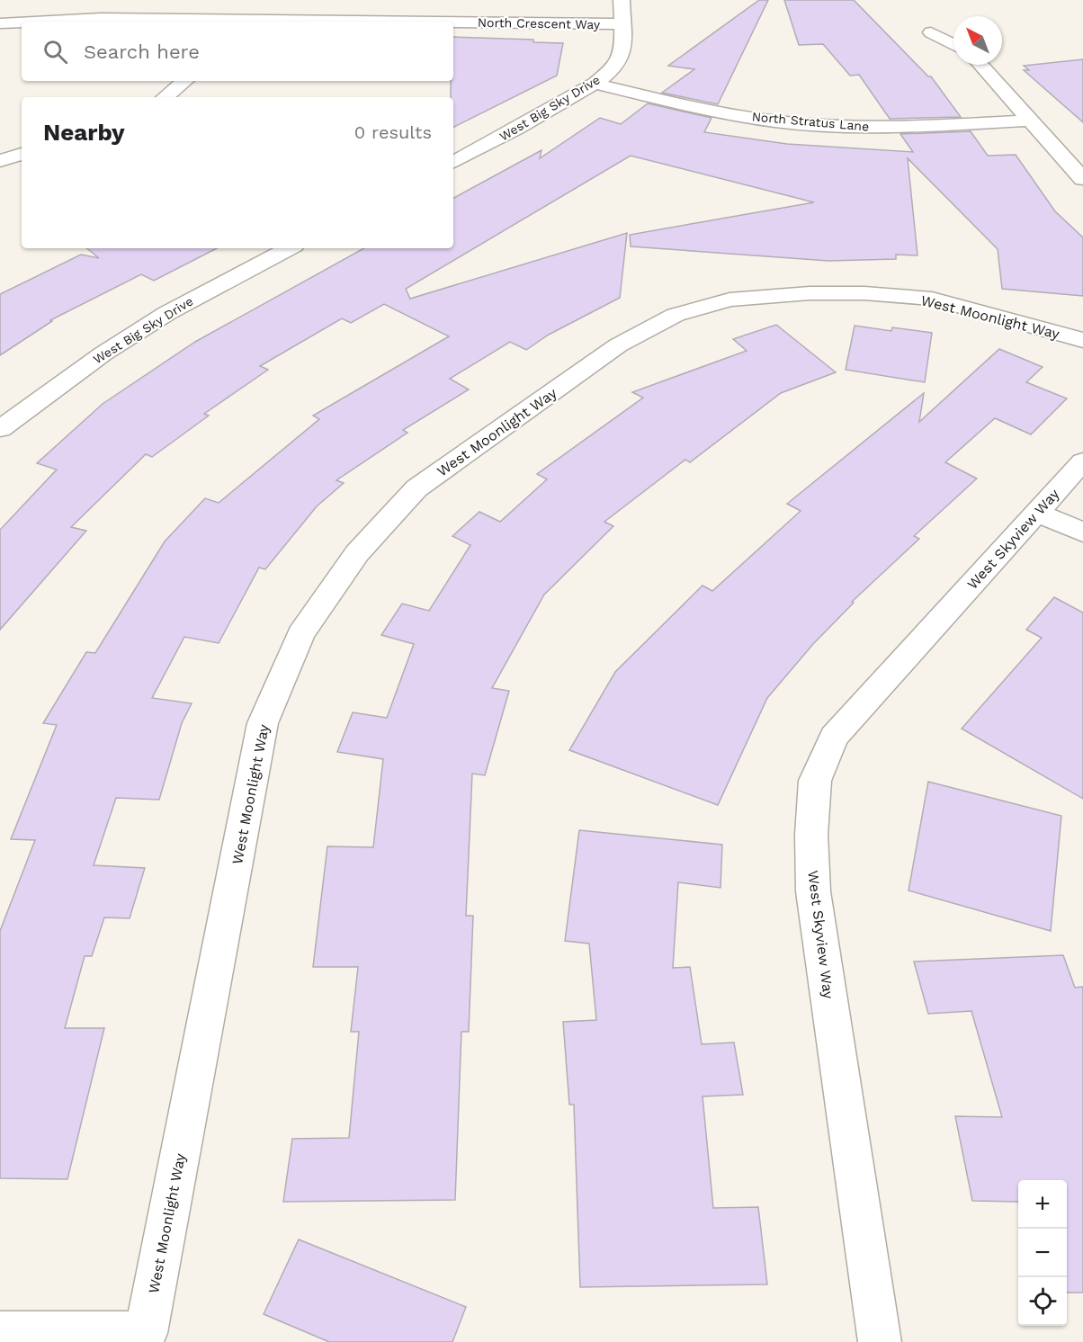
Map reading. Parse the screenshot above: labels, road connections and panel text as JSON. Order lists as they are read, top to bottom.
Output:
{
  "streets": {
    "street": [
      "North Crescent Way",
      "West Big Sky Drive",
      "North Stratus Lane",
      "West Moonlight Way",
      "West Skyview Way"
    ]
  },
  "crossings": [
    ["North Crescent Way", "West Big Sky Drive"],
    ["West Big Sky Drive", "North Stratus Lane"]
  ],
  "north": "top left",
  "page": {
    "search": "Search here",
    "heading": ["Nearby", "0 results"],
    "map_buttons": ["+", "−"]
  }
}
